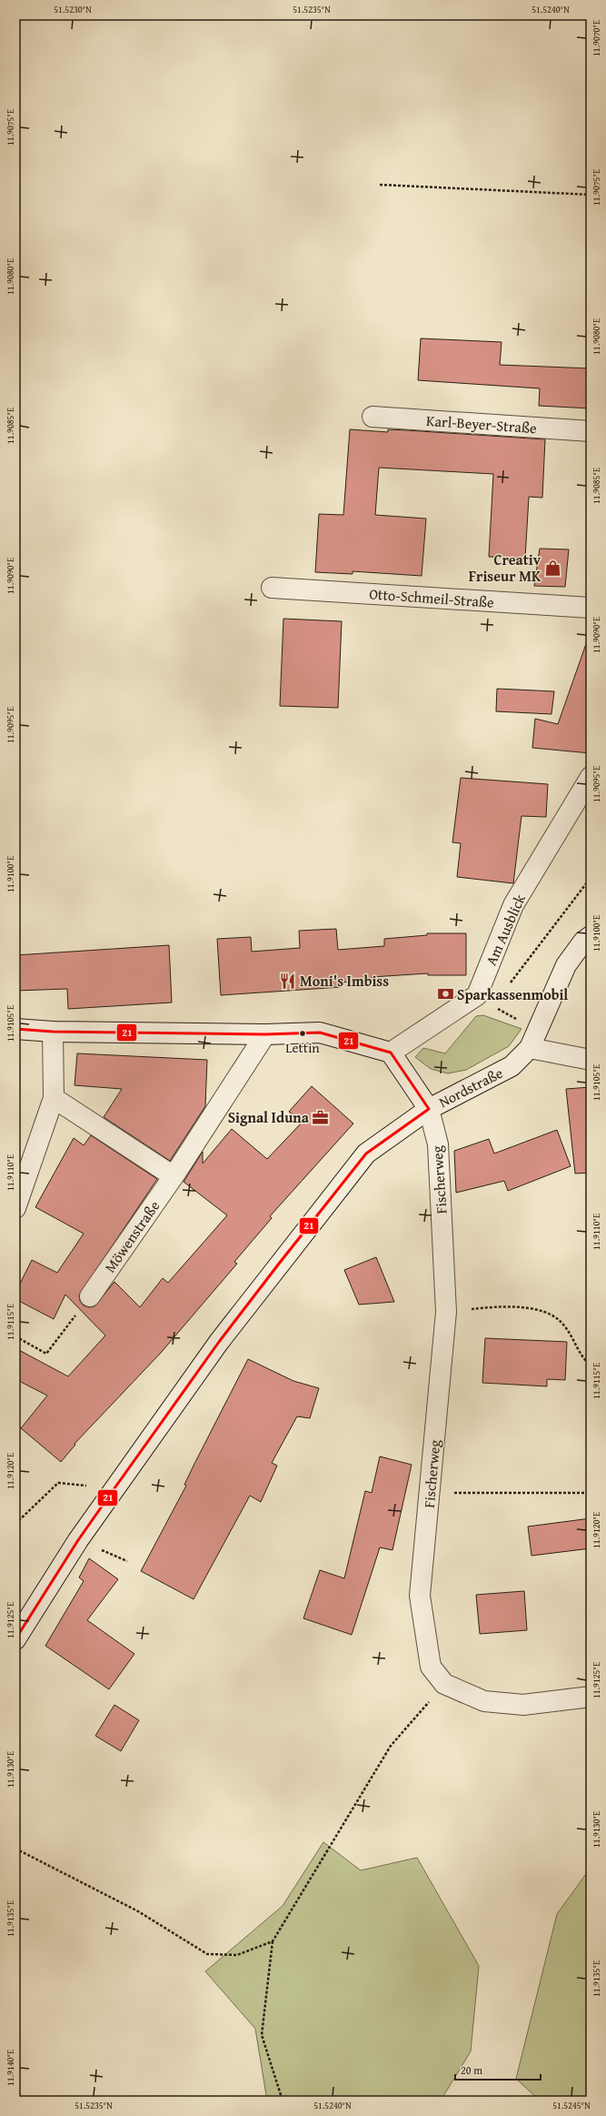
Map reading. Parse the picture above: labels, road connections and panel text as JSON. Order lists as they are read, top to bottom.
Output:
{
  "streets": {
    "street": [
      "Karl-Beyer-Straße",
      "Otto-Schmeil-Straße",
      "Am Ausblick",
      "Nordstraße",
      "Fischerweg",
      "Möwenstraße"
    ]
  },
  "crossings": [
    ["Nordstraße", "Fischerweg"]
  ],
  "places": {
    "shop": ["Creativ Friseur MK"],
    "restaurant": ["Moni's Imbiss"],
    "bank": ["Sparkassenmobil"],
    "other": ["Lettin"],
    "office": ["Signal Iduna"]
  },
  "lines": ["transit line 21"],
  "scale_bar": "20 m",
  "coordinates": [
    "51.5230°N",
    "51.5235°N",
    "51.5240°N",
    "11.9070°E",
    "11.9075°E",
    "11.9080°E",
    "11.9085°E",
    "11.9090°E",
    "11.9095°E",
    "11.9100°E",
    "11.9105°E",
    "11.9110°E",
    "11.9115°E",
    "11.9120°E",
    "11.9125°E",
    "11.9130°E",
    "11.9135°E",
    "11.9140°E",
    "51.5245°N"
  ]
}
